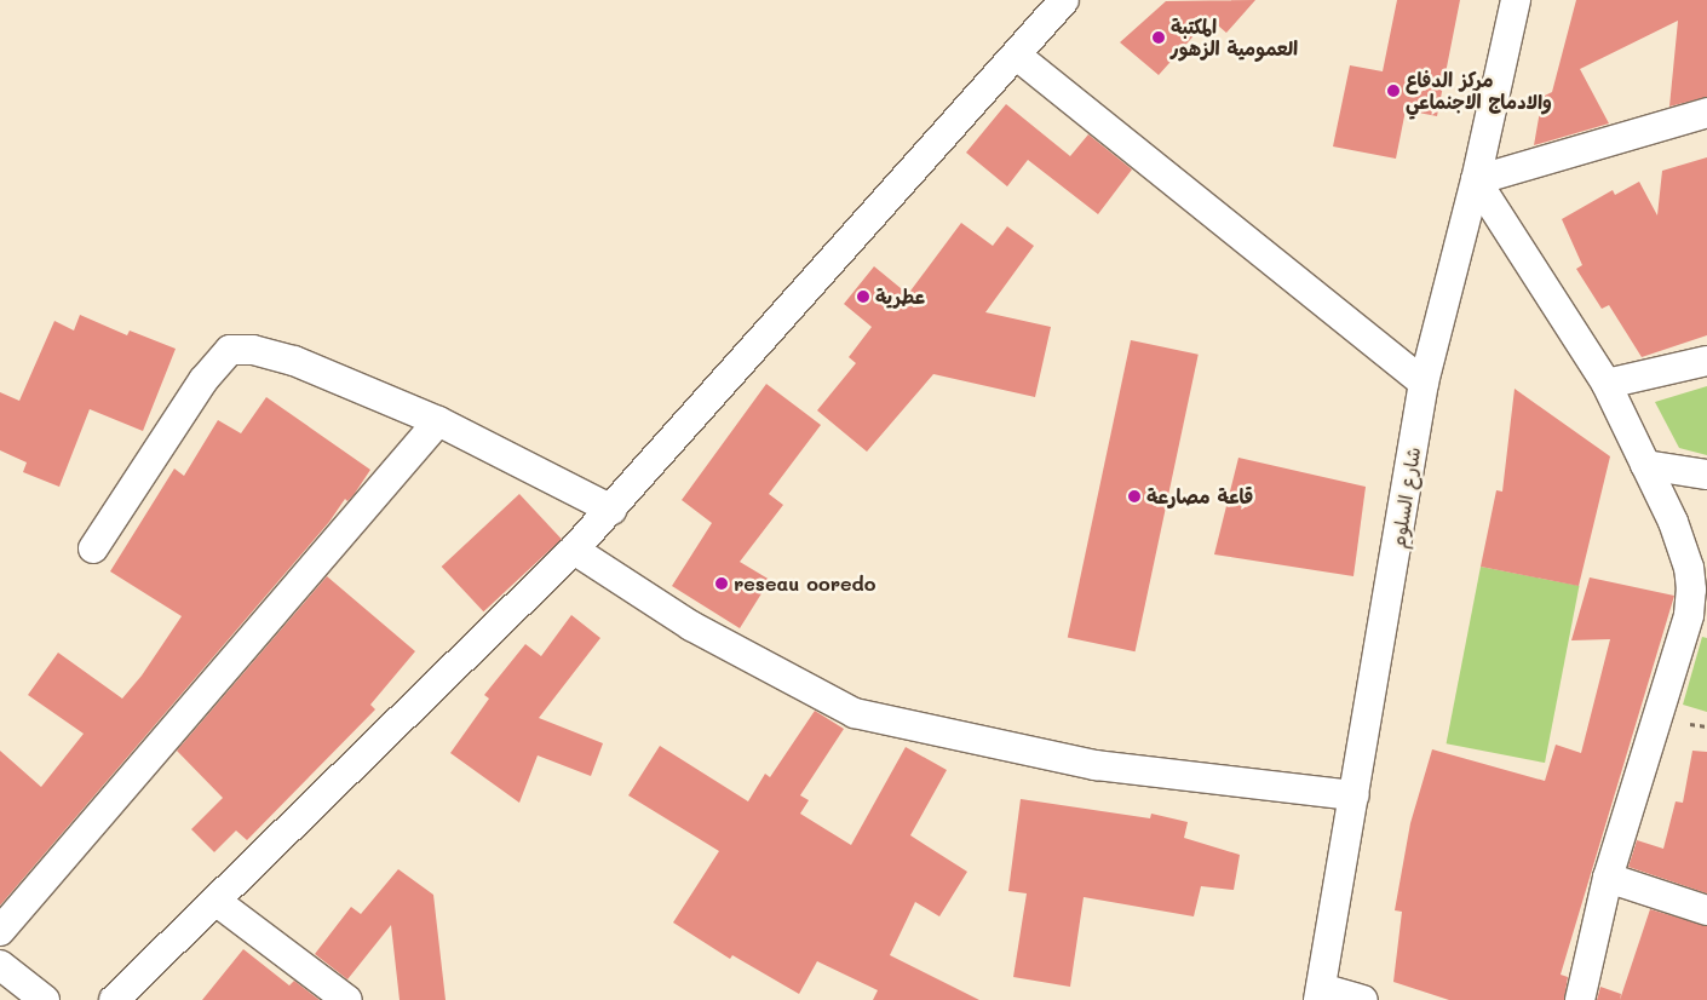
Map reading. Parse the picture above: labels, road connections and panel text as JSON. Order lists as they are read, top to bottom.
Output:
{
  "streets": {
    "street": ["شارع السلوم"]
  },
  "places": [
    "المكتبة العمومية الزهور",
    "مركز الدفاع والادماج الاجنماعي",
    "عطرية",
    "قاعة مصارعة",
    "reseau ooredo"
  ]
}
